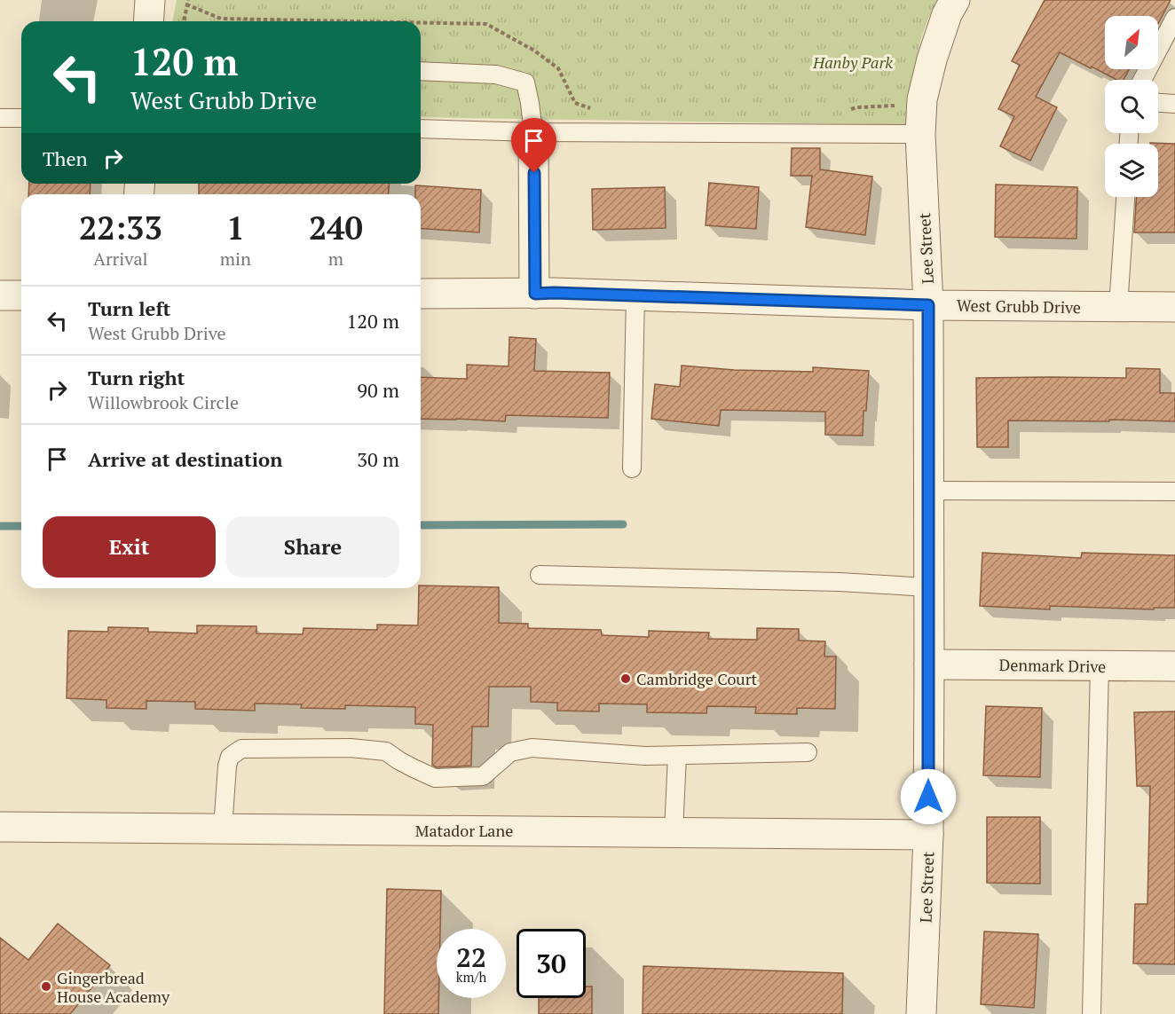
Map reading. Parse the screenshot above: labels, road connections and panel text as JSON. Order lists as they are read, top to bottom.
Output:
{
  "streets": {
    "street": [
      "Lee Street",
      "West Grubb Drive",
      "Denmark Drive",
      "Matador Lane"
    ]
  },
  "crossings": [
    ["Lee Street", "West Grubb Drive"],
    ["Lee Street", "Denmark Drive"],
    ["Lee Street", "Matador Lane"]
  ],
  "parks": ["Hanby Park"],
  "places": ["Cambridge Court", "Gingerbread House Academy"],
  "north": "top right",
  "page": {
    "turn": ["120 m", "West Grubb Drive"],
    "then": "Then",
    "eta": [
      "22:33",
      "Arrival",
      "1",
      "min",
      "240",
      "m"
    ],
    "list": [
      {
        "name": "Turn left",
        "note": "West Grubb Drive",
        "value": "120 m"
      },
      {
        "name": "Turn right",
        "note": "Willowbrook Circle",
        "value": "90 m"
      },
      {
        "name": "Arrive at destination",
        "value": "30 m"
      }
    ],
    "buttons": ["Exit", "Share"],
    "speed": "22 km/h",
    "limit": "30"
  }
}
